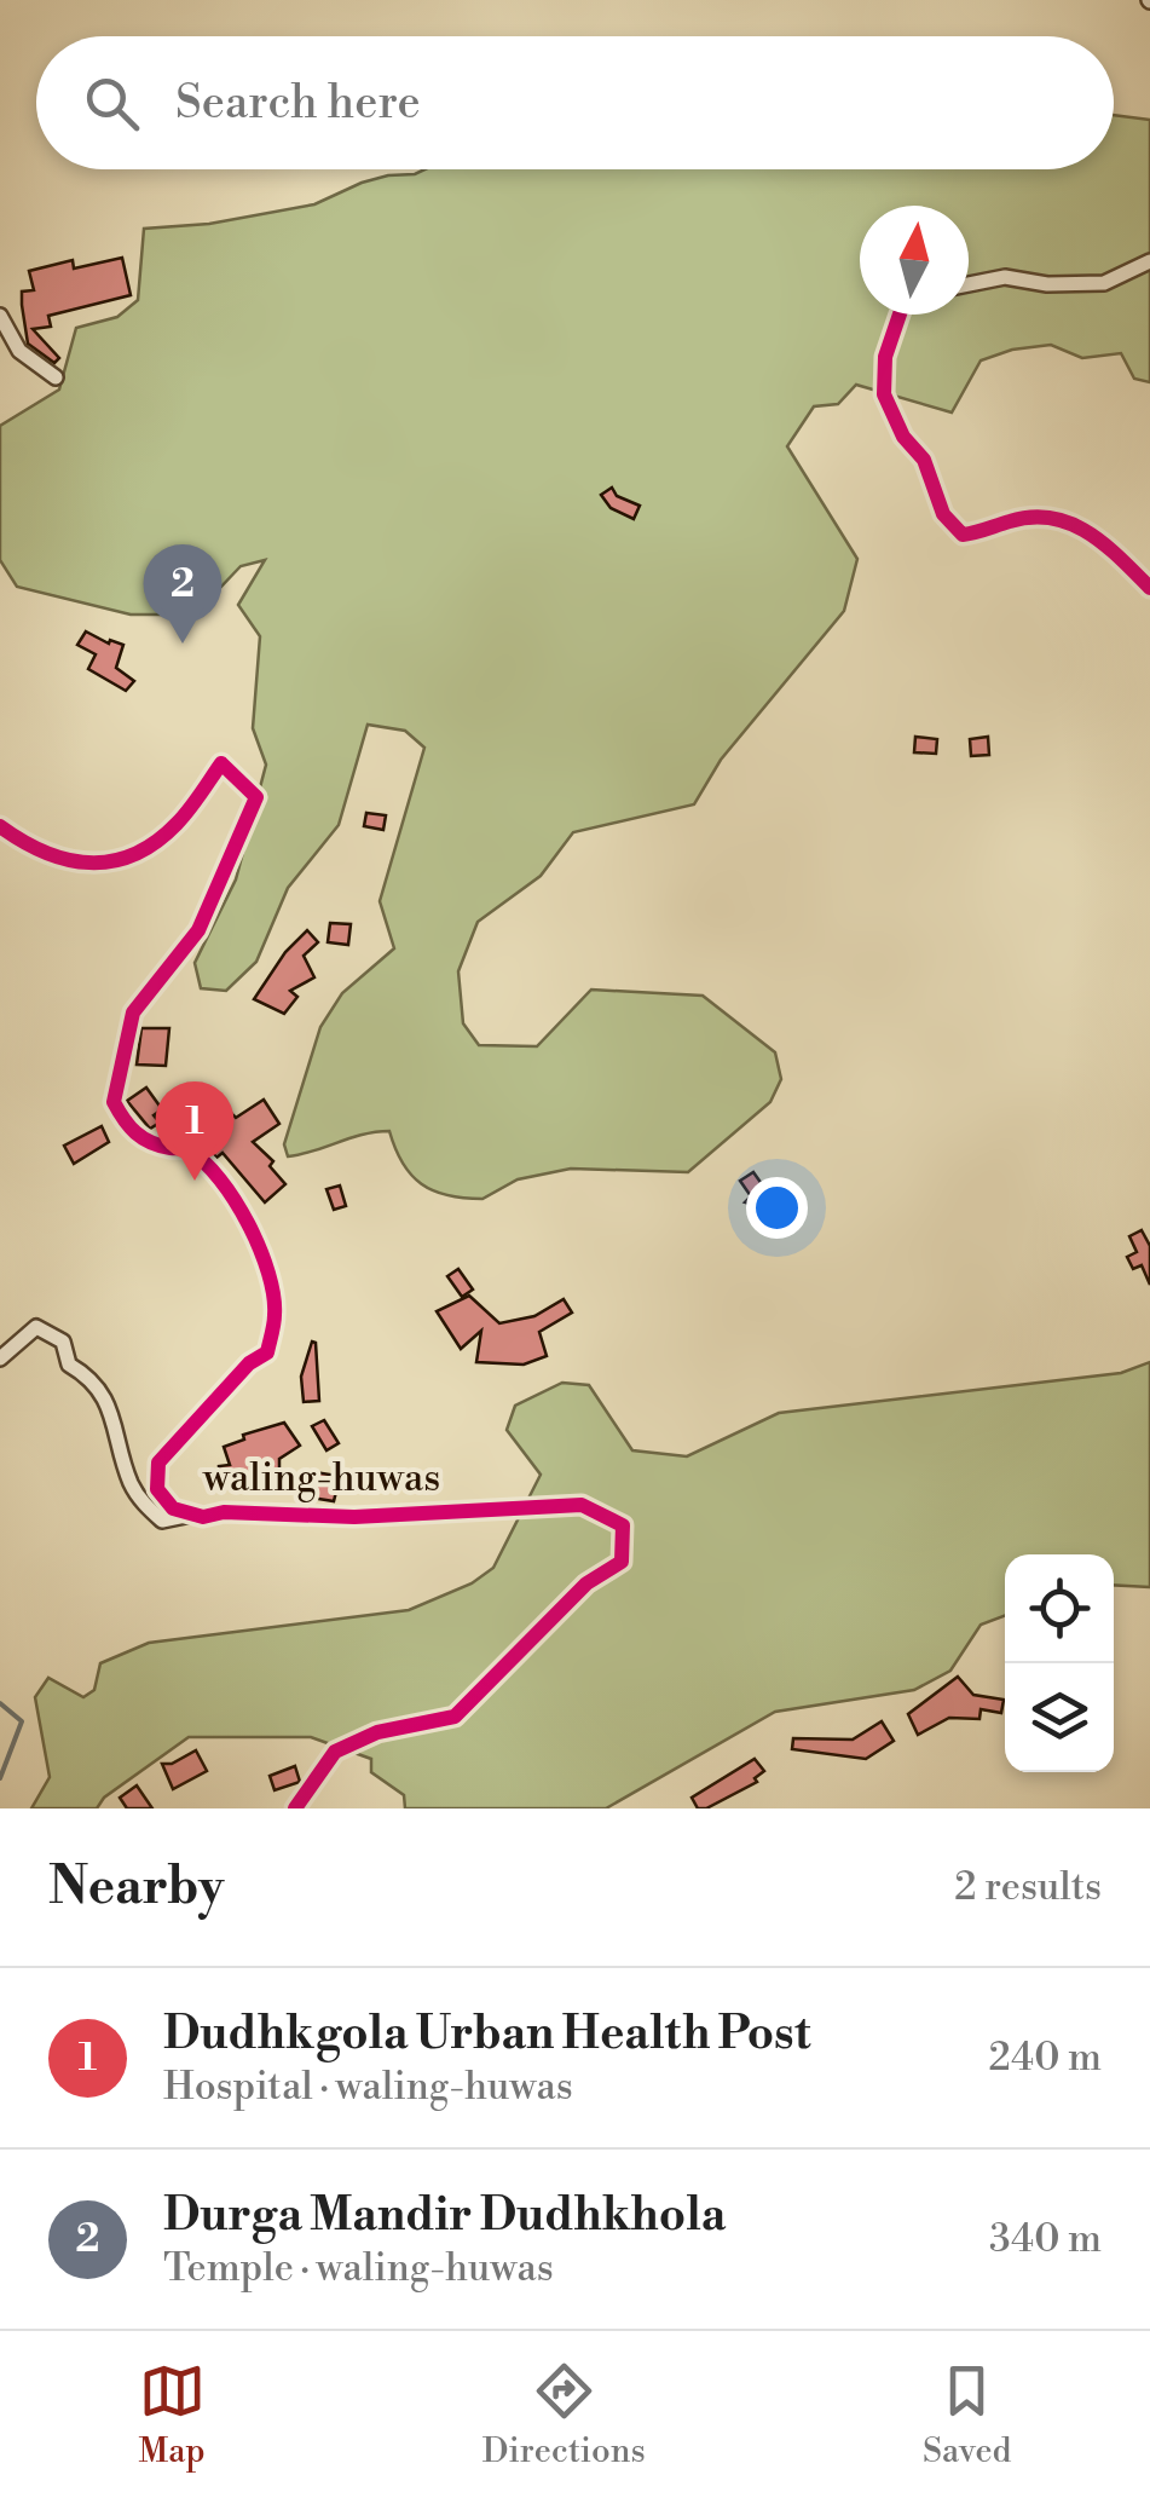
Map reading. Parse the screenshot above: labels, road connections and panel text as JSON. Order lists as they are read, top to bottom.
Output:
{
  "streets": {
    "street": ["waling-huwas"]
  },
  "north": "top",
  "page": {
    "search": "Search here",
    "pins": ["2", "1"],
    "heading": ["Nearby", "2 results"],
    "list": [
      {
        "mark": "1",
        "name": "Dudhkgola Urban Health Post",
        "note": "Hospital · waling-huwas",
        "value": "240 m"
      },
      {
        "mark": "2",
        "name": "Durga Mandir Dudhkhola",
        "note": "Temple · waling-huwas",
        "value": "340 m"
      }
    ],
    "nav": ["Map", "Directions", "Saved"]
  }
}
